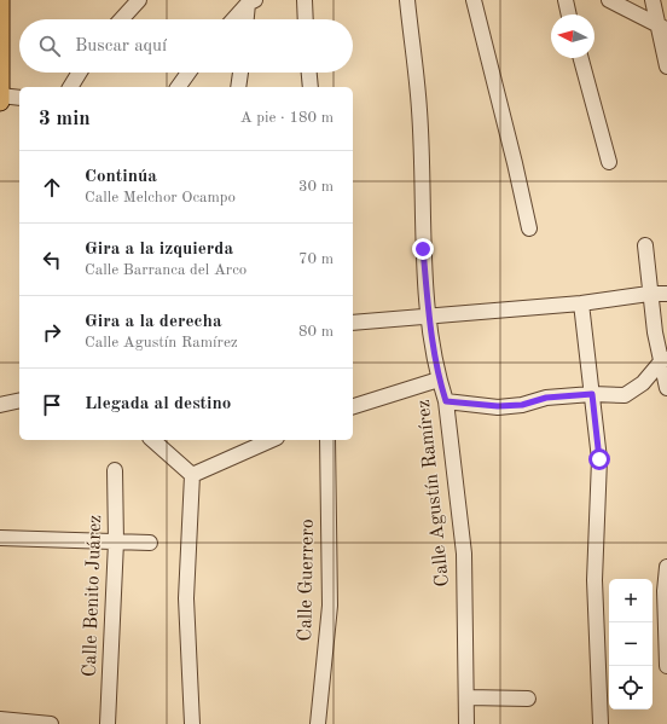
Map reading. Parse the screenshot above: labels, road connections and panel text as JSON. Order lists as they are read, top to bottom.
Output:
{
  "streets": {
    "street": ["Calle Agustín Ramírez", "Calle Guerrero", "Calle Benito Juárez"]
  },
  "north": "left",
  "page": {
    "search": "Buscar aquí",
    "heading": ["3 min", "A pie · 180 m"],
    "list": [
      ["Continúa", "Calle Melchor Ocampo", "30 m"],
      ["Gira a la izquierda", "Calle Barranca del Arco", "70 m"],
      ["Gira a la derecha", "Calle Agustín Ramírez", "80 m"],
      "Llegada al destino"
    ],
    "map_buttons": ["+", "−"]
  }
}
